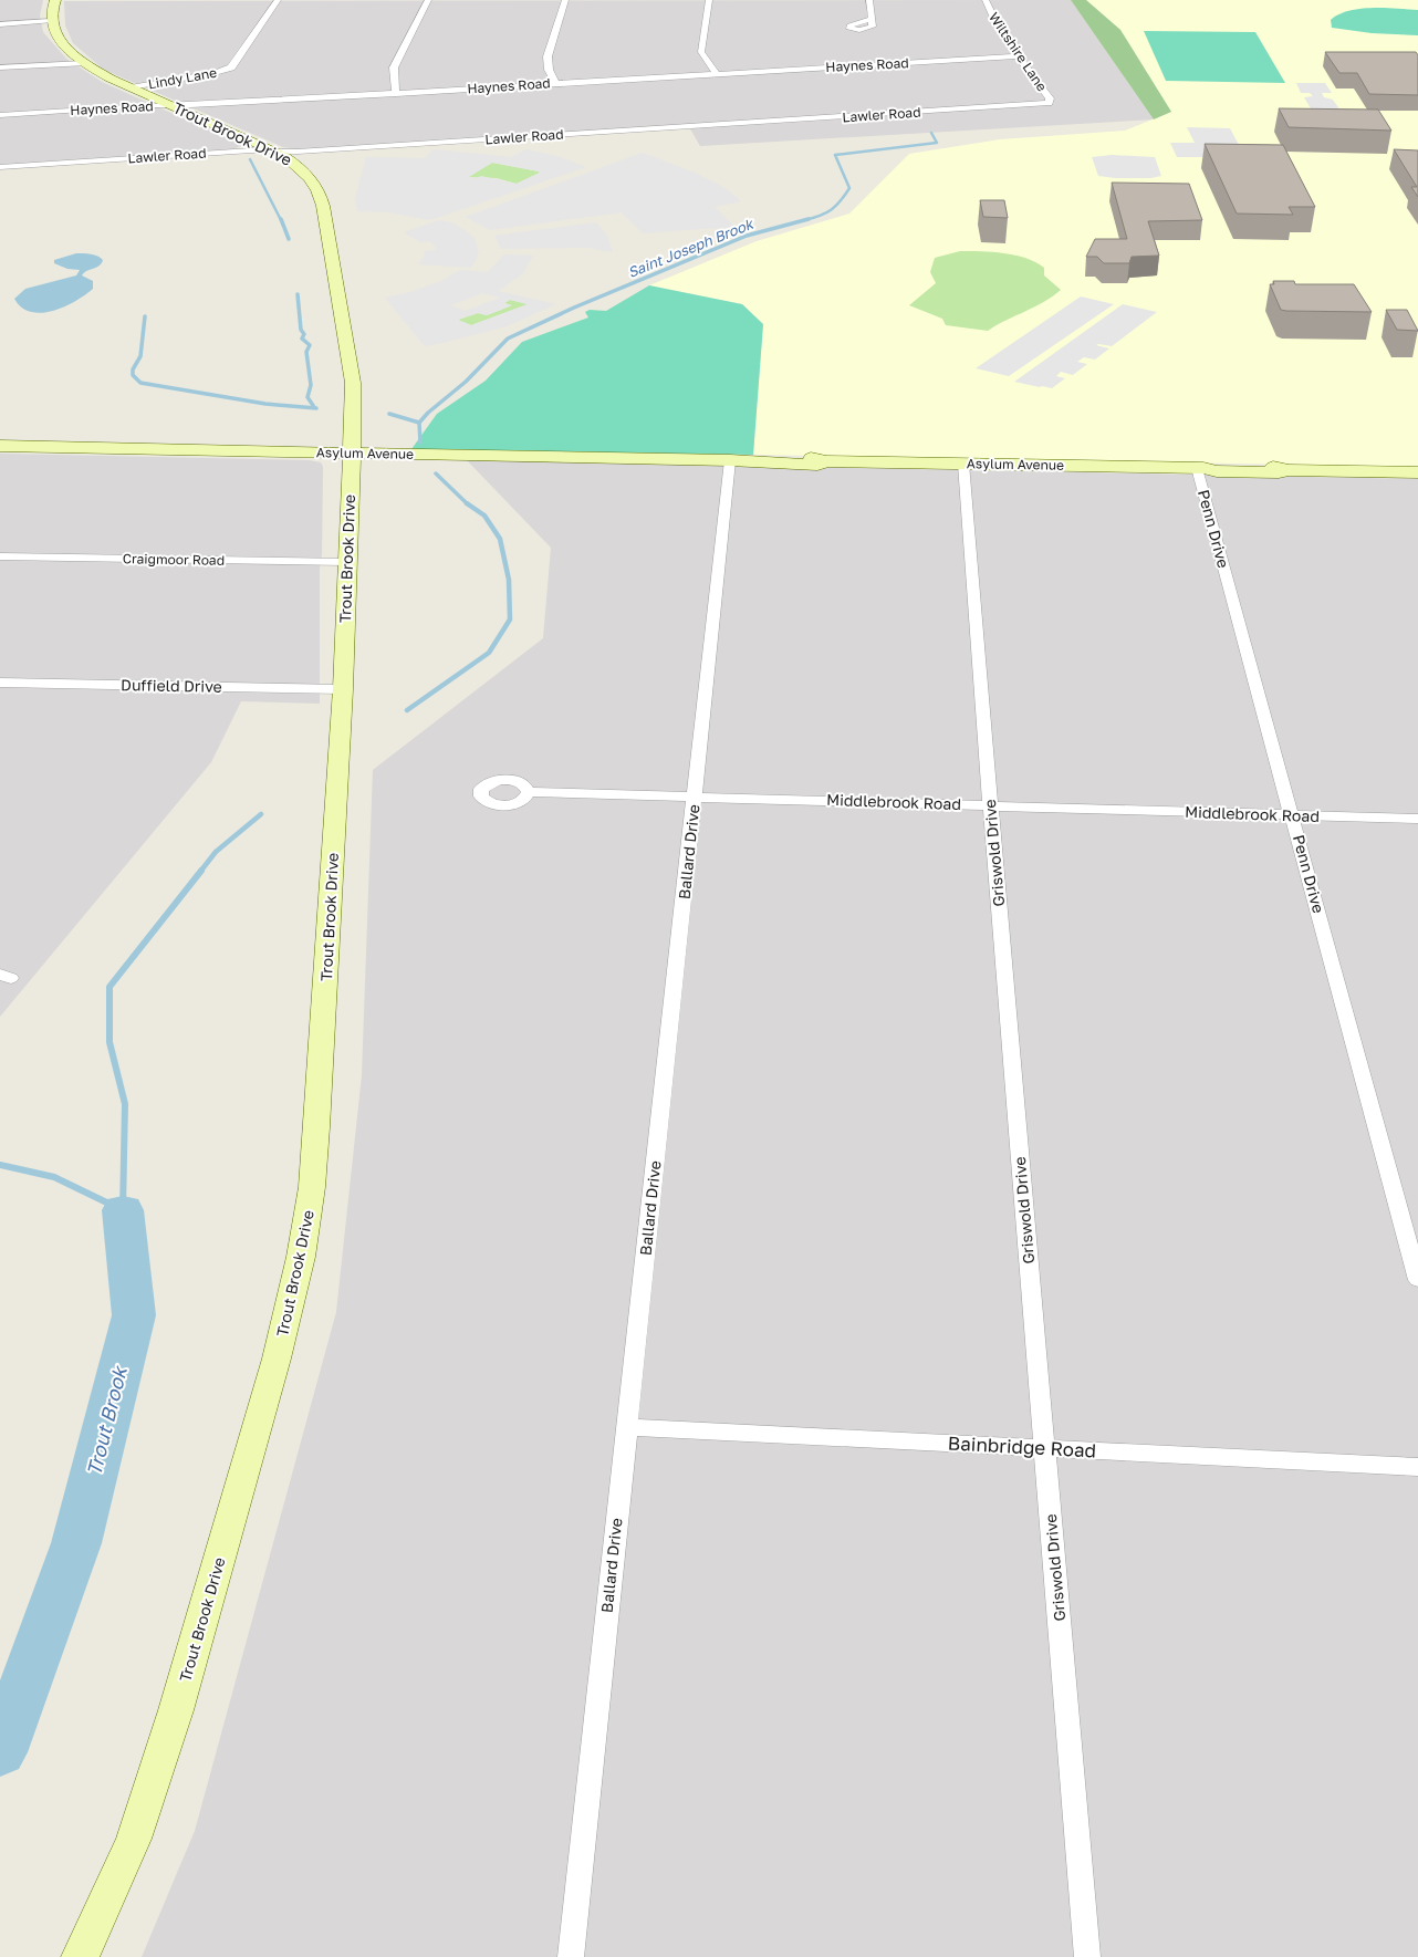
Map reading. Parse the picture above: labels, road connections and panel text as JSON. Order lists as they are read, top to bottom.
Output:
{
  "streets": {
    "main road": ["Trout Brook Drive", "Asylum Avenue"],
    "street": [
      "Wiltshire Lane",
      "Haynes Road",
      "Lindy Lane",
      "Lawler Road",
      "Penn Drive",
      "Craigmoor Road",
      "Duffield Drive",
      "Middlebrook Road",
      "Ballard Drive",
      "Griswold Drive",
      "Bainbridge Road"
    ]
  },
  "crossings": [
    ["Wiltshire Lane", "Haynes Road"],
    ["Wiltshire Lane", "Lawler Road"],
    ["Haynes Road", "Trout Brook Drive"],
    ["Lindy Lane", "Trout Brook Drive"],
    ["Lawler Road", "Trout Brook Drive"],
    ["Trout Brook Drive", "Asylum Avenue"],
    ["Trout Brook Drive", "Craigmoor Road"],
    ["Trout Brook Drive", "Duffield Drive"],
    ["Asylum Avenue", "Penn Drive"],
    ["Asylum Avenue", "Ballard Drive"],
    ["Asylum Avenue", "Griswold Drive"],
    ["Penn Drive", "Middlebrook Road"],
    ["Middlebrook Road", "Ballard Drive"],
    ["Middlebrook Road", "Griswold Drive"],
    ["Ballard Drive", "Bainbridge Road"],
    ["Griswold Drive", "Bainbridge Road"]
  ],
  "water": ["Saint Joseph Brook", "Trout Brook"]
}
